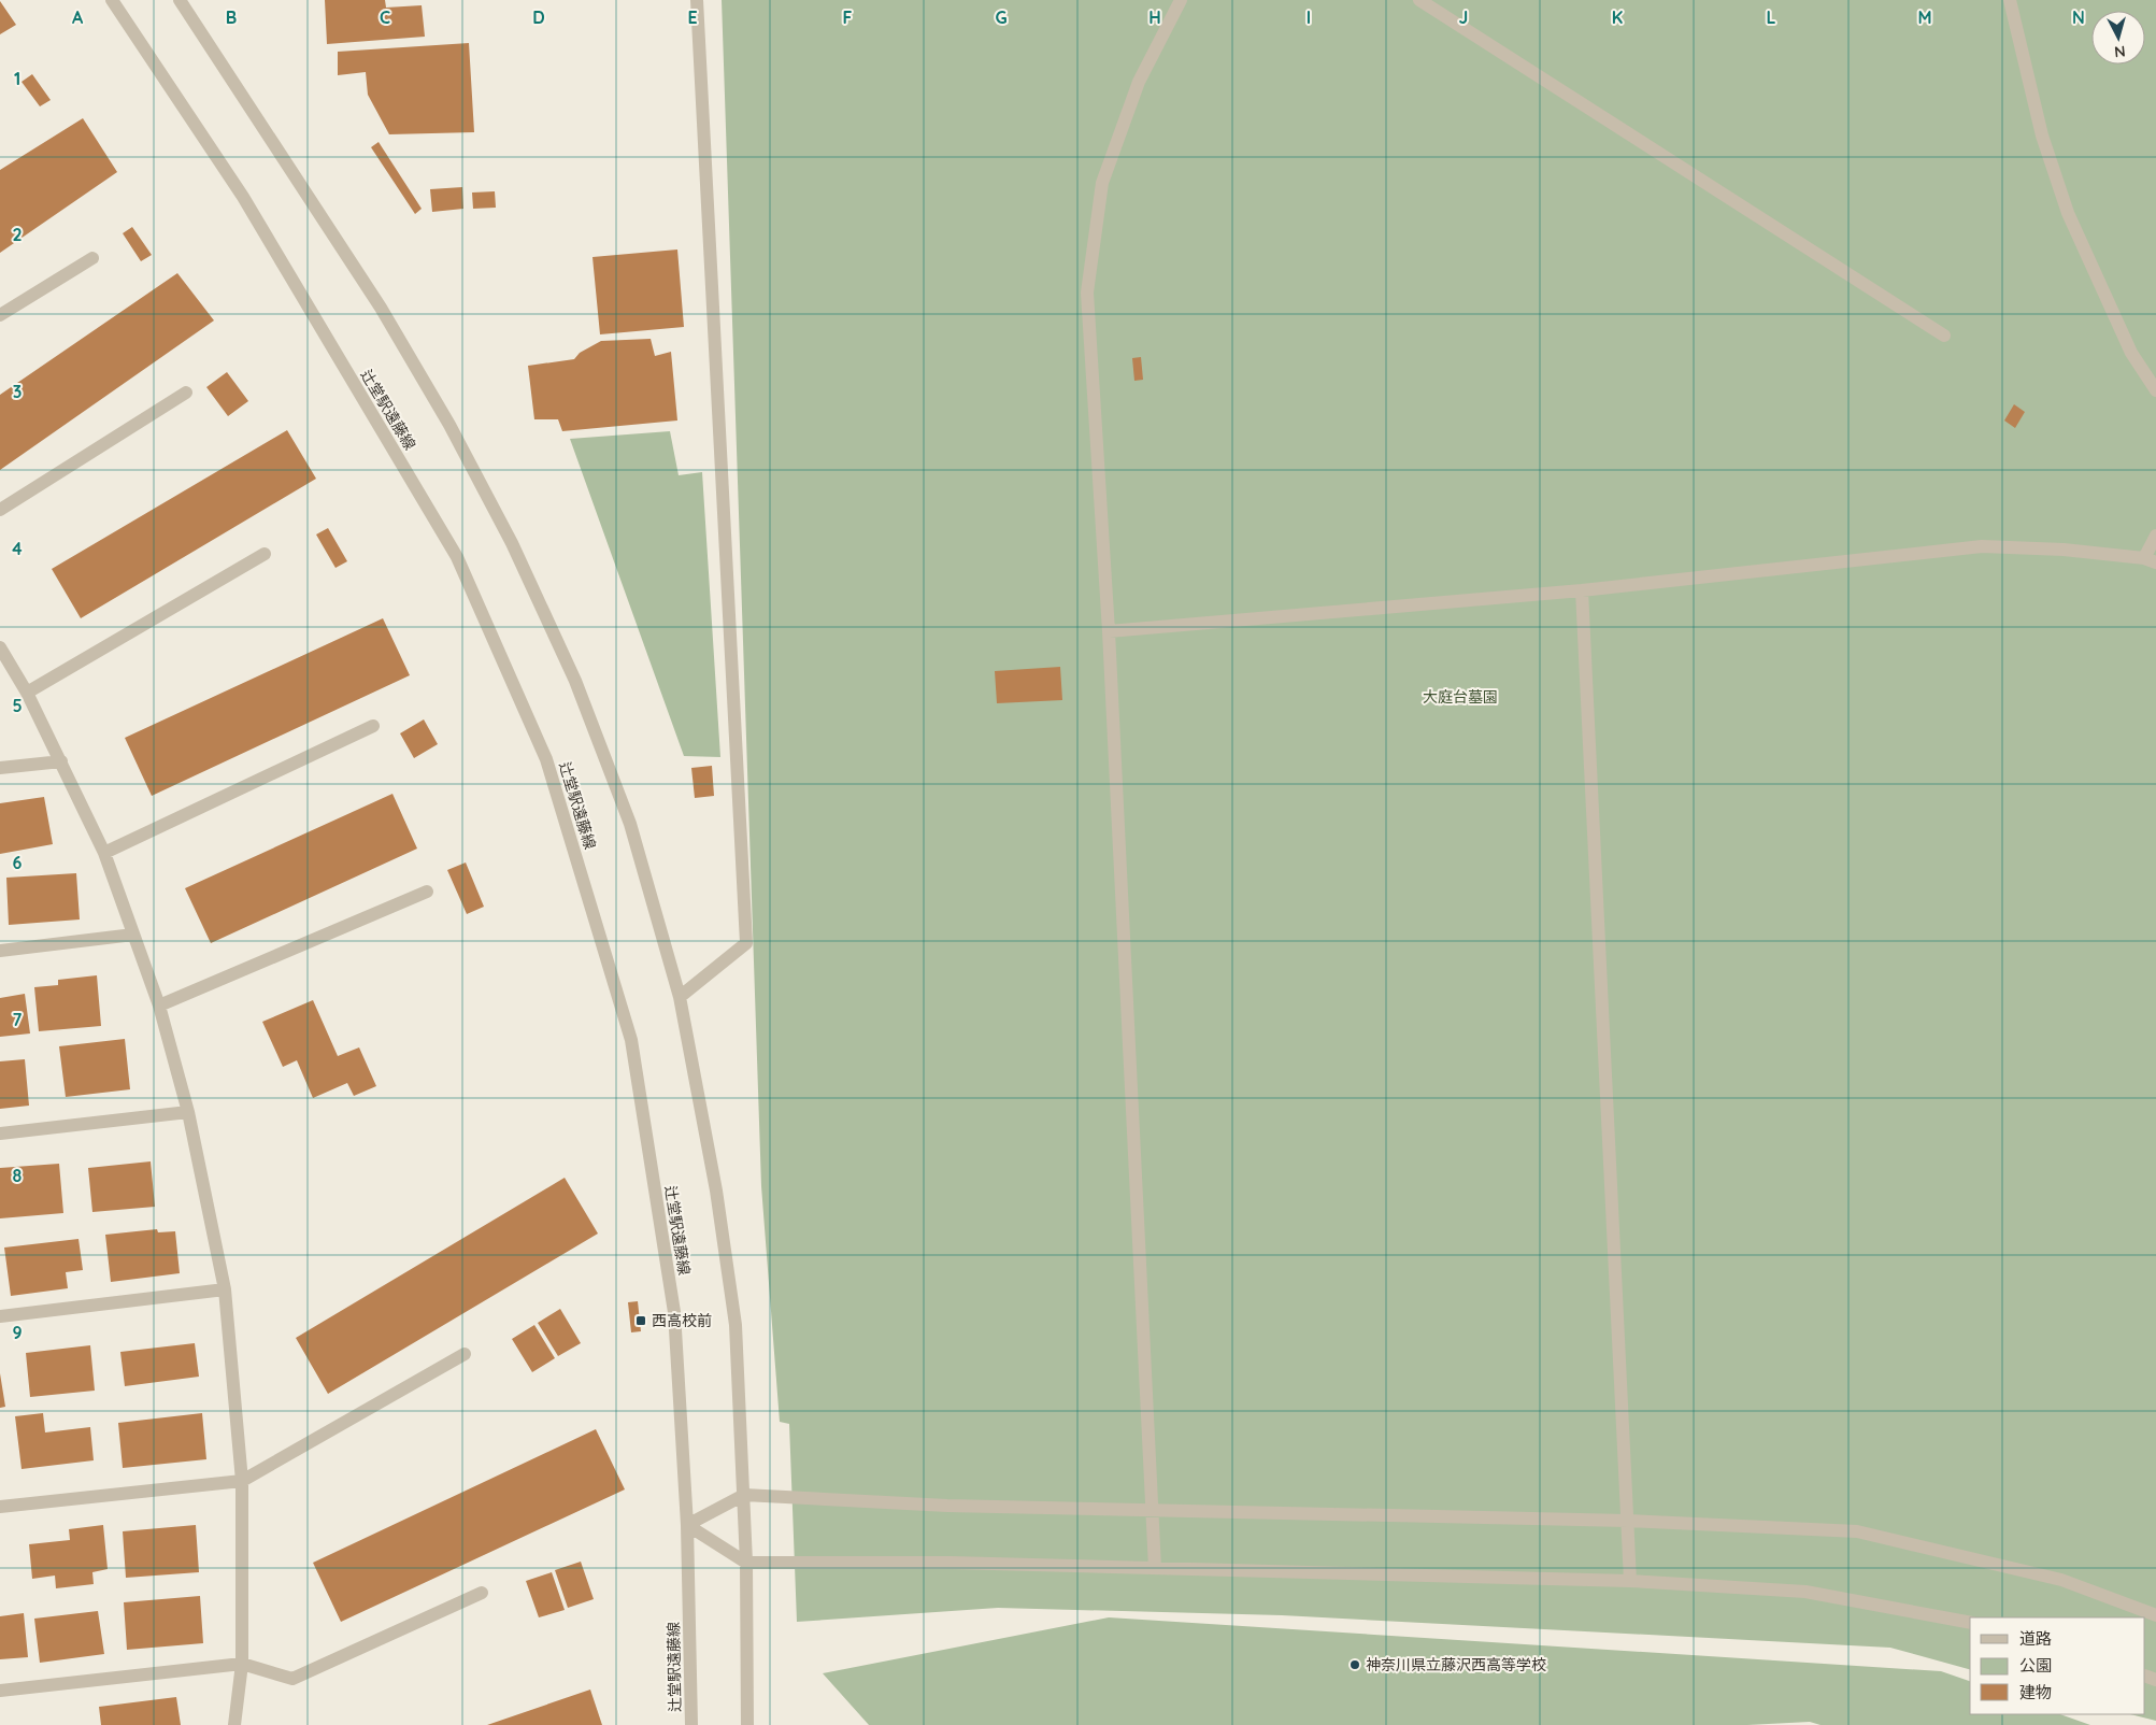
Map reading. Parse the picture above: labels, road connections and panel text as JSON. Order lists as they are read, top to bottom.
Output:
{
  "streets": {
    "street": ["辻堂駅遠藤線"]
  },
  "parks": ["大庭台墓園"],
  "places": {
    "transit": ["西高校前"],
    "other": ["神奈川県立藤沢西高等学校"]
  },
  "legend": ["道路", "公園", "建物"],
  "north": "bottom",
  "grid": {
    "columns": [
      "A",
      "B",
      "C",
      "D",
      "E",
      "F",
      "G",
      "H",
      "I",
      "J",
      "K",
      "L",
      "M",
      "N"
    ],
    "rows": [
      "1",
      "2",
      "3",
      "4",
      "5",
      "6",
      "7",
      "8",
      "9"
    ]
  }
}
